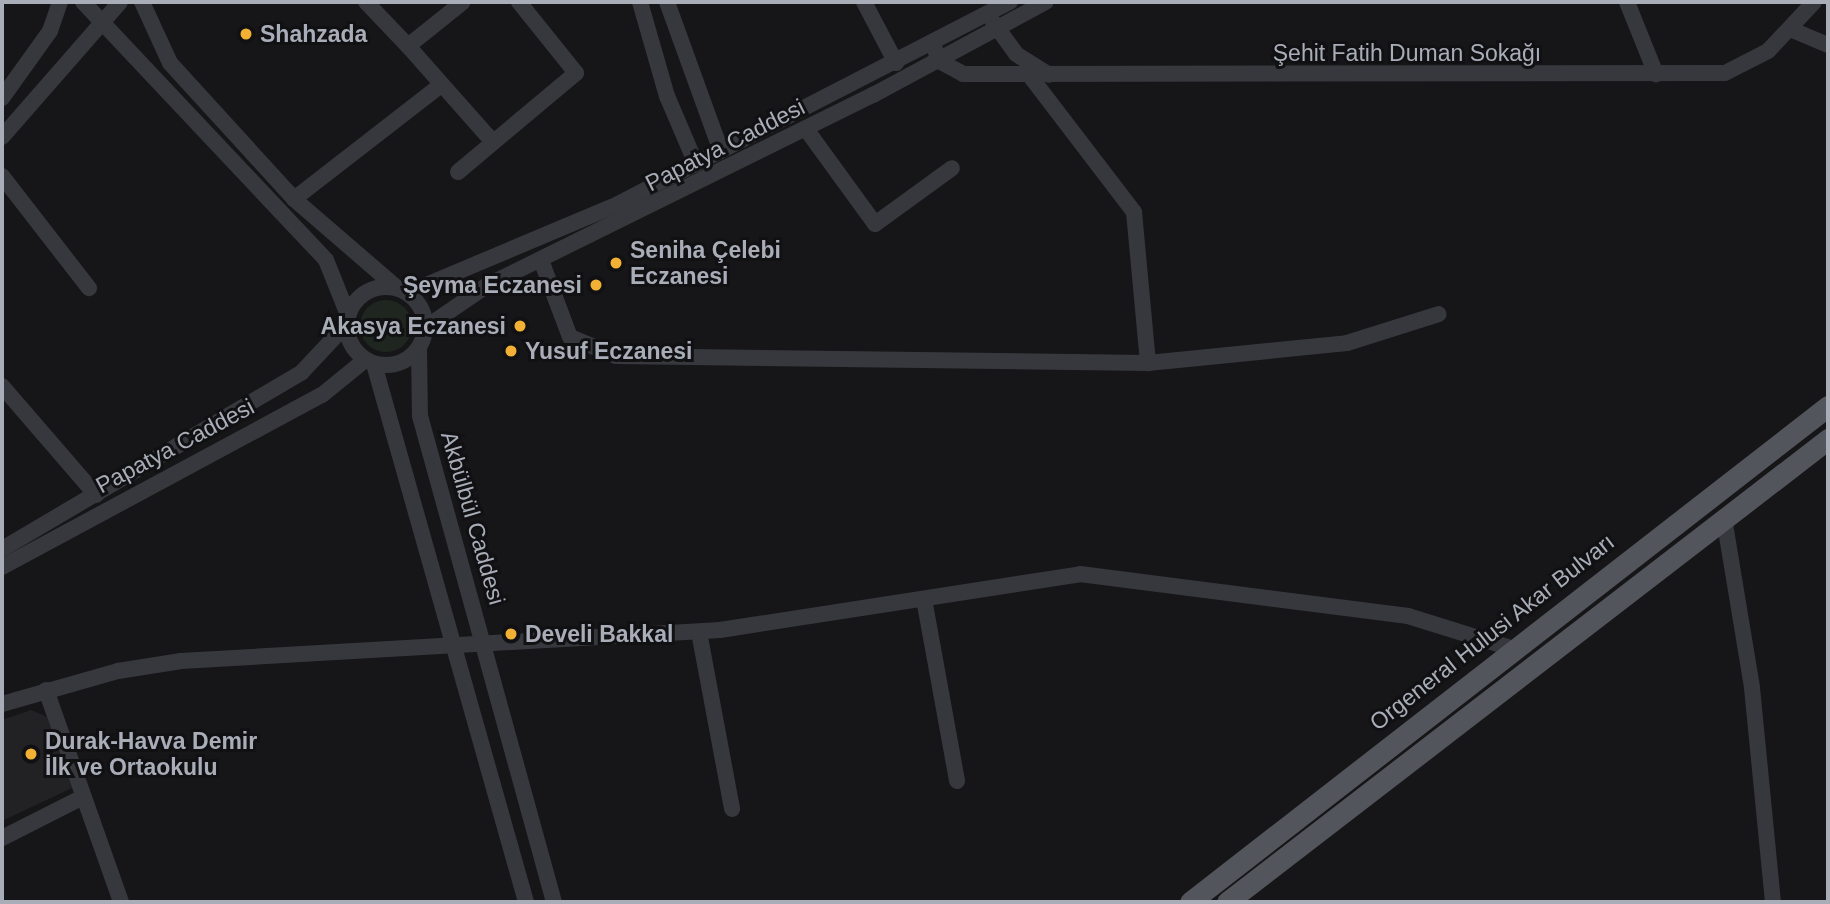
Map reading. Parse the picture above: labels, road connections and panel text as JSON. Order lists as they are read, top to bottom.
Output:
{
  "streets": {
    "main road": ["Orgeneral Hulusi Akar Bulvarı"],
    "street": ["Şehit Fatih Duman Sokağı", "Papatya Caddesi", "Akbülbül Caddesi"]
  },
  "crossings": [
    ["Şehit Fatih Duman Sokağı", "Papatya Caddesi"],
    ["Papatya Caddesi", "Akbülbül Caddesi"]
  ],
  "places": [
    "Shahzada",
    "Seniha Çelebi Eczanesi",
    "Şeyma Eczanesi",
    "Akasya Eczanesi",
    "Yusuf Eczanesi",
    "Develi Bakkal",
    "Durak-Havva Demir İlk ve Ortaokulu"
  ]
}
